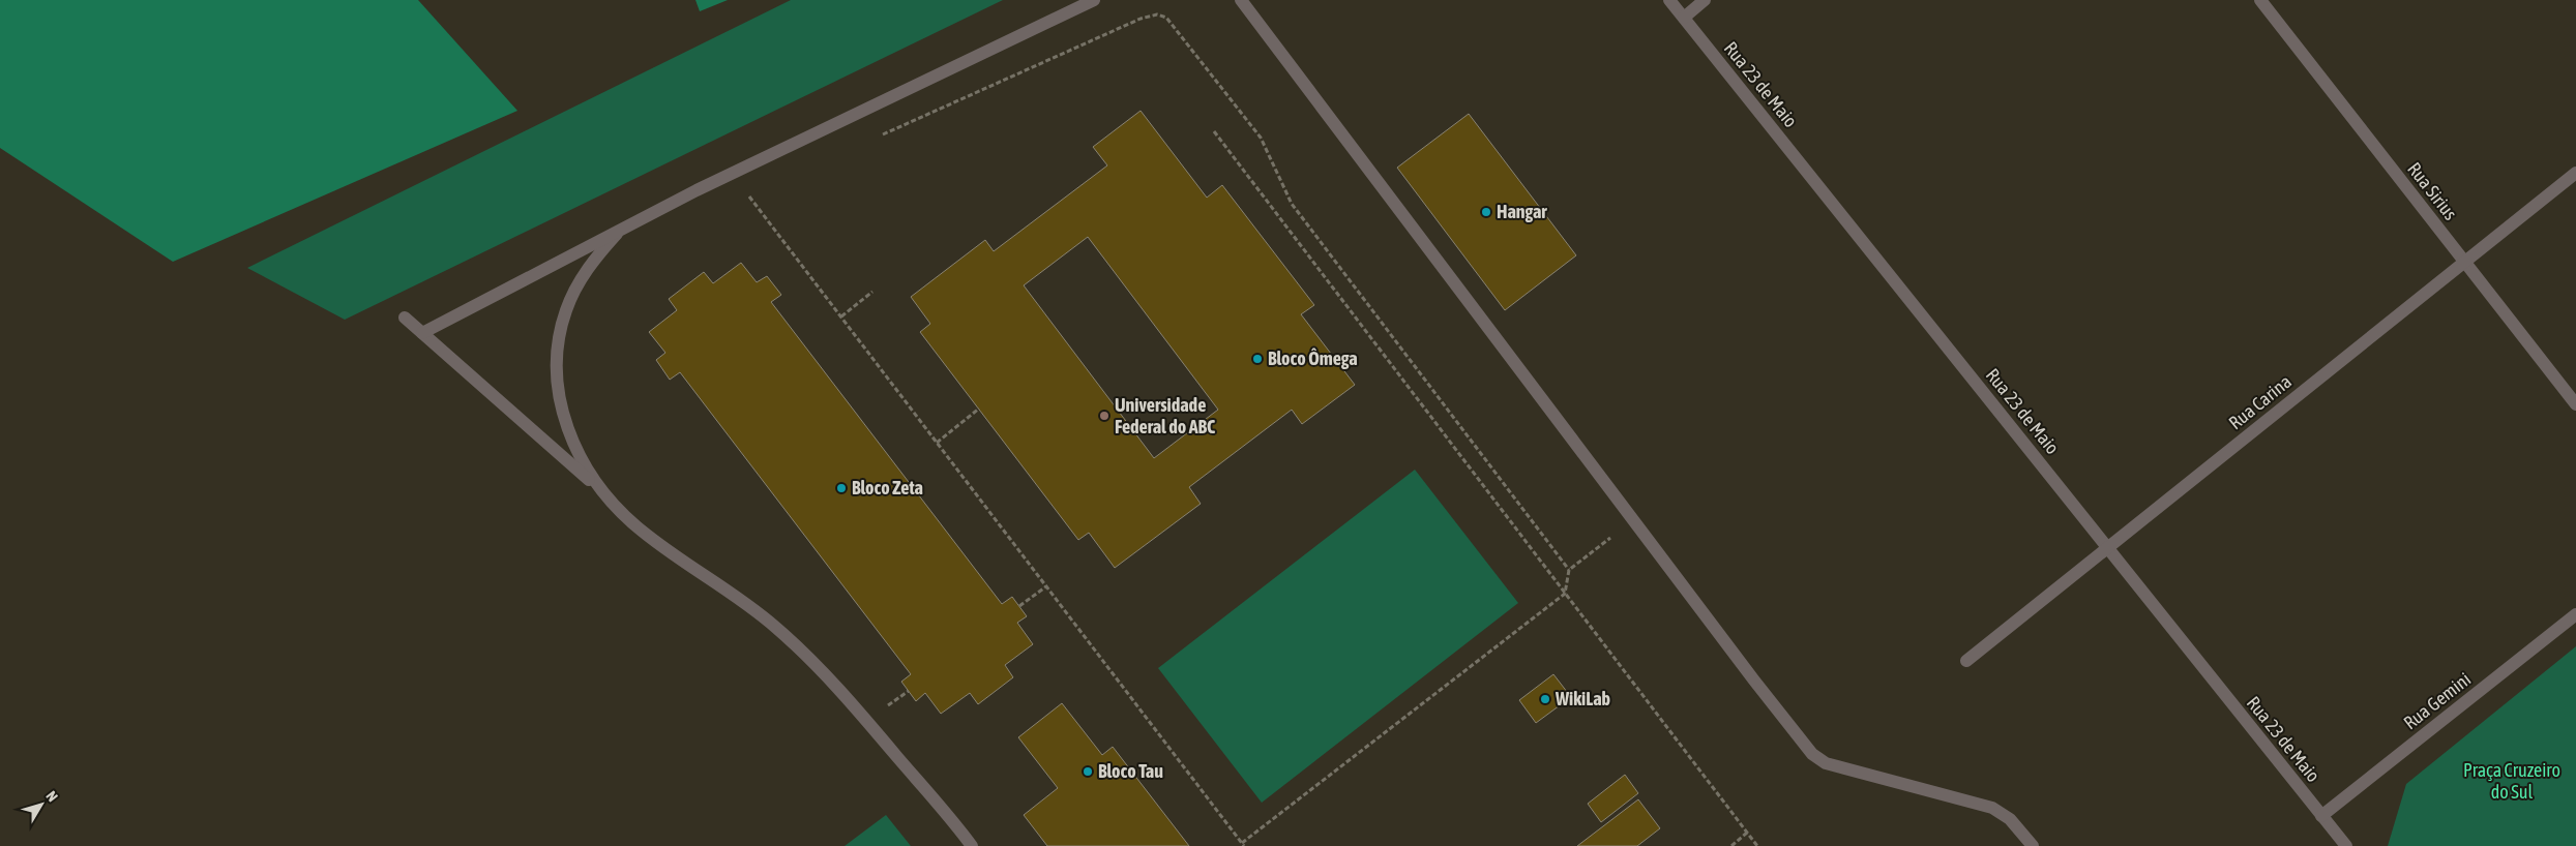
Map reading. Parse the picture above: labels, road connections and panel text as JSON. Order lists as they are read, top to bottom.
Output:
{
  "streets": {
    "street": [
      "Rua 23 de Maio",
      "Rua Sirius",
      "Rua Carina",
      "Rua Gemini"
    ]
  },
  "crossings": [
    ["Rua 23 de Maio", "Rua Carina"],
    ["Rua 23 de Maio", "Rua Gemini"],
    ["Rua Sirius", "Rua Carina"]
  ],
  "parks": ["Praça Cruzeiro do Sul"],
  "places": [
    "Hangar",
    "Bloco Ômega",
    "Universidade Federal do ABC",
    "Bloco Zeta",
    "WikiLab",
    "Bloco Tau"
  ],
  "north": "top right"
}
